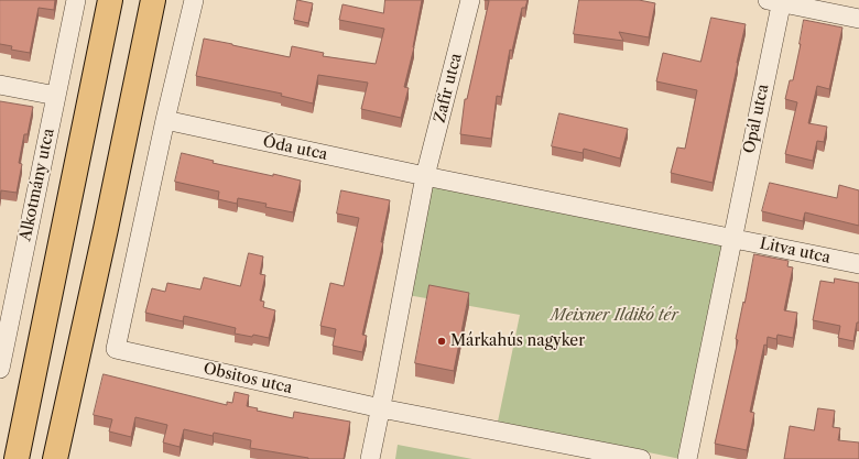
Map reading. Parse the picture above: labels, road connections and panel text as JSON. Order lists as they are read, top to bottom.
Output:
{
  "streets": {
    "street": [
      "Zafír utca",
      "Opál utca",
      "Óda utca",
      "Alkotmány utca",
      "Litva utca",
      "Obsitos utca"
    ]
  },
  "crossings": [
    ["Zafír utca", "Óda utca"],
    ["Opál utca", "Litva utca"],
    ["Óda utca", "Obsitos utca"]
  ],
  "parks": ["Meixner Ildikó tér"],
  "places": ["Márkahús nagyker"]
}
